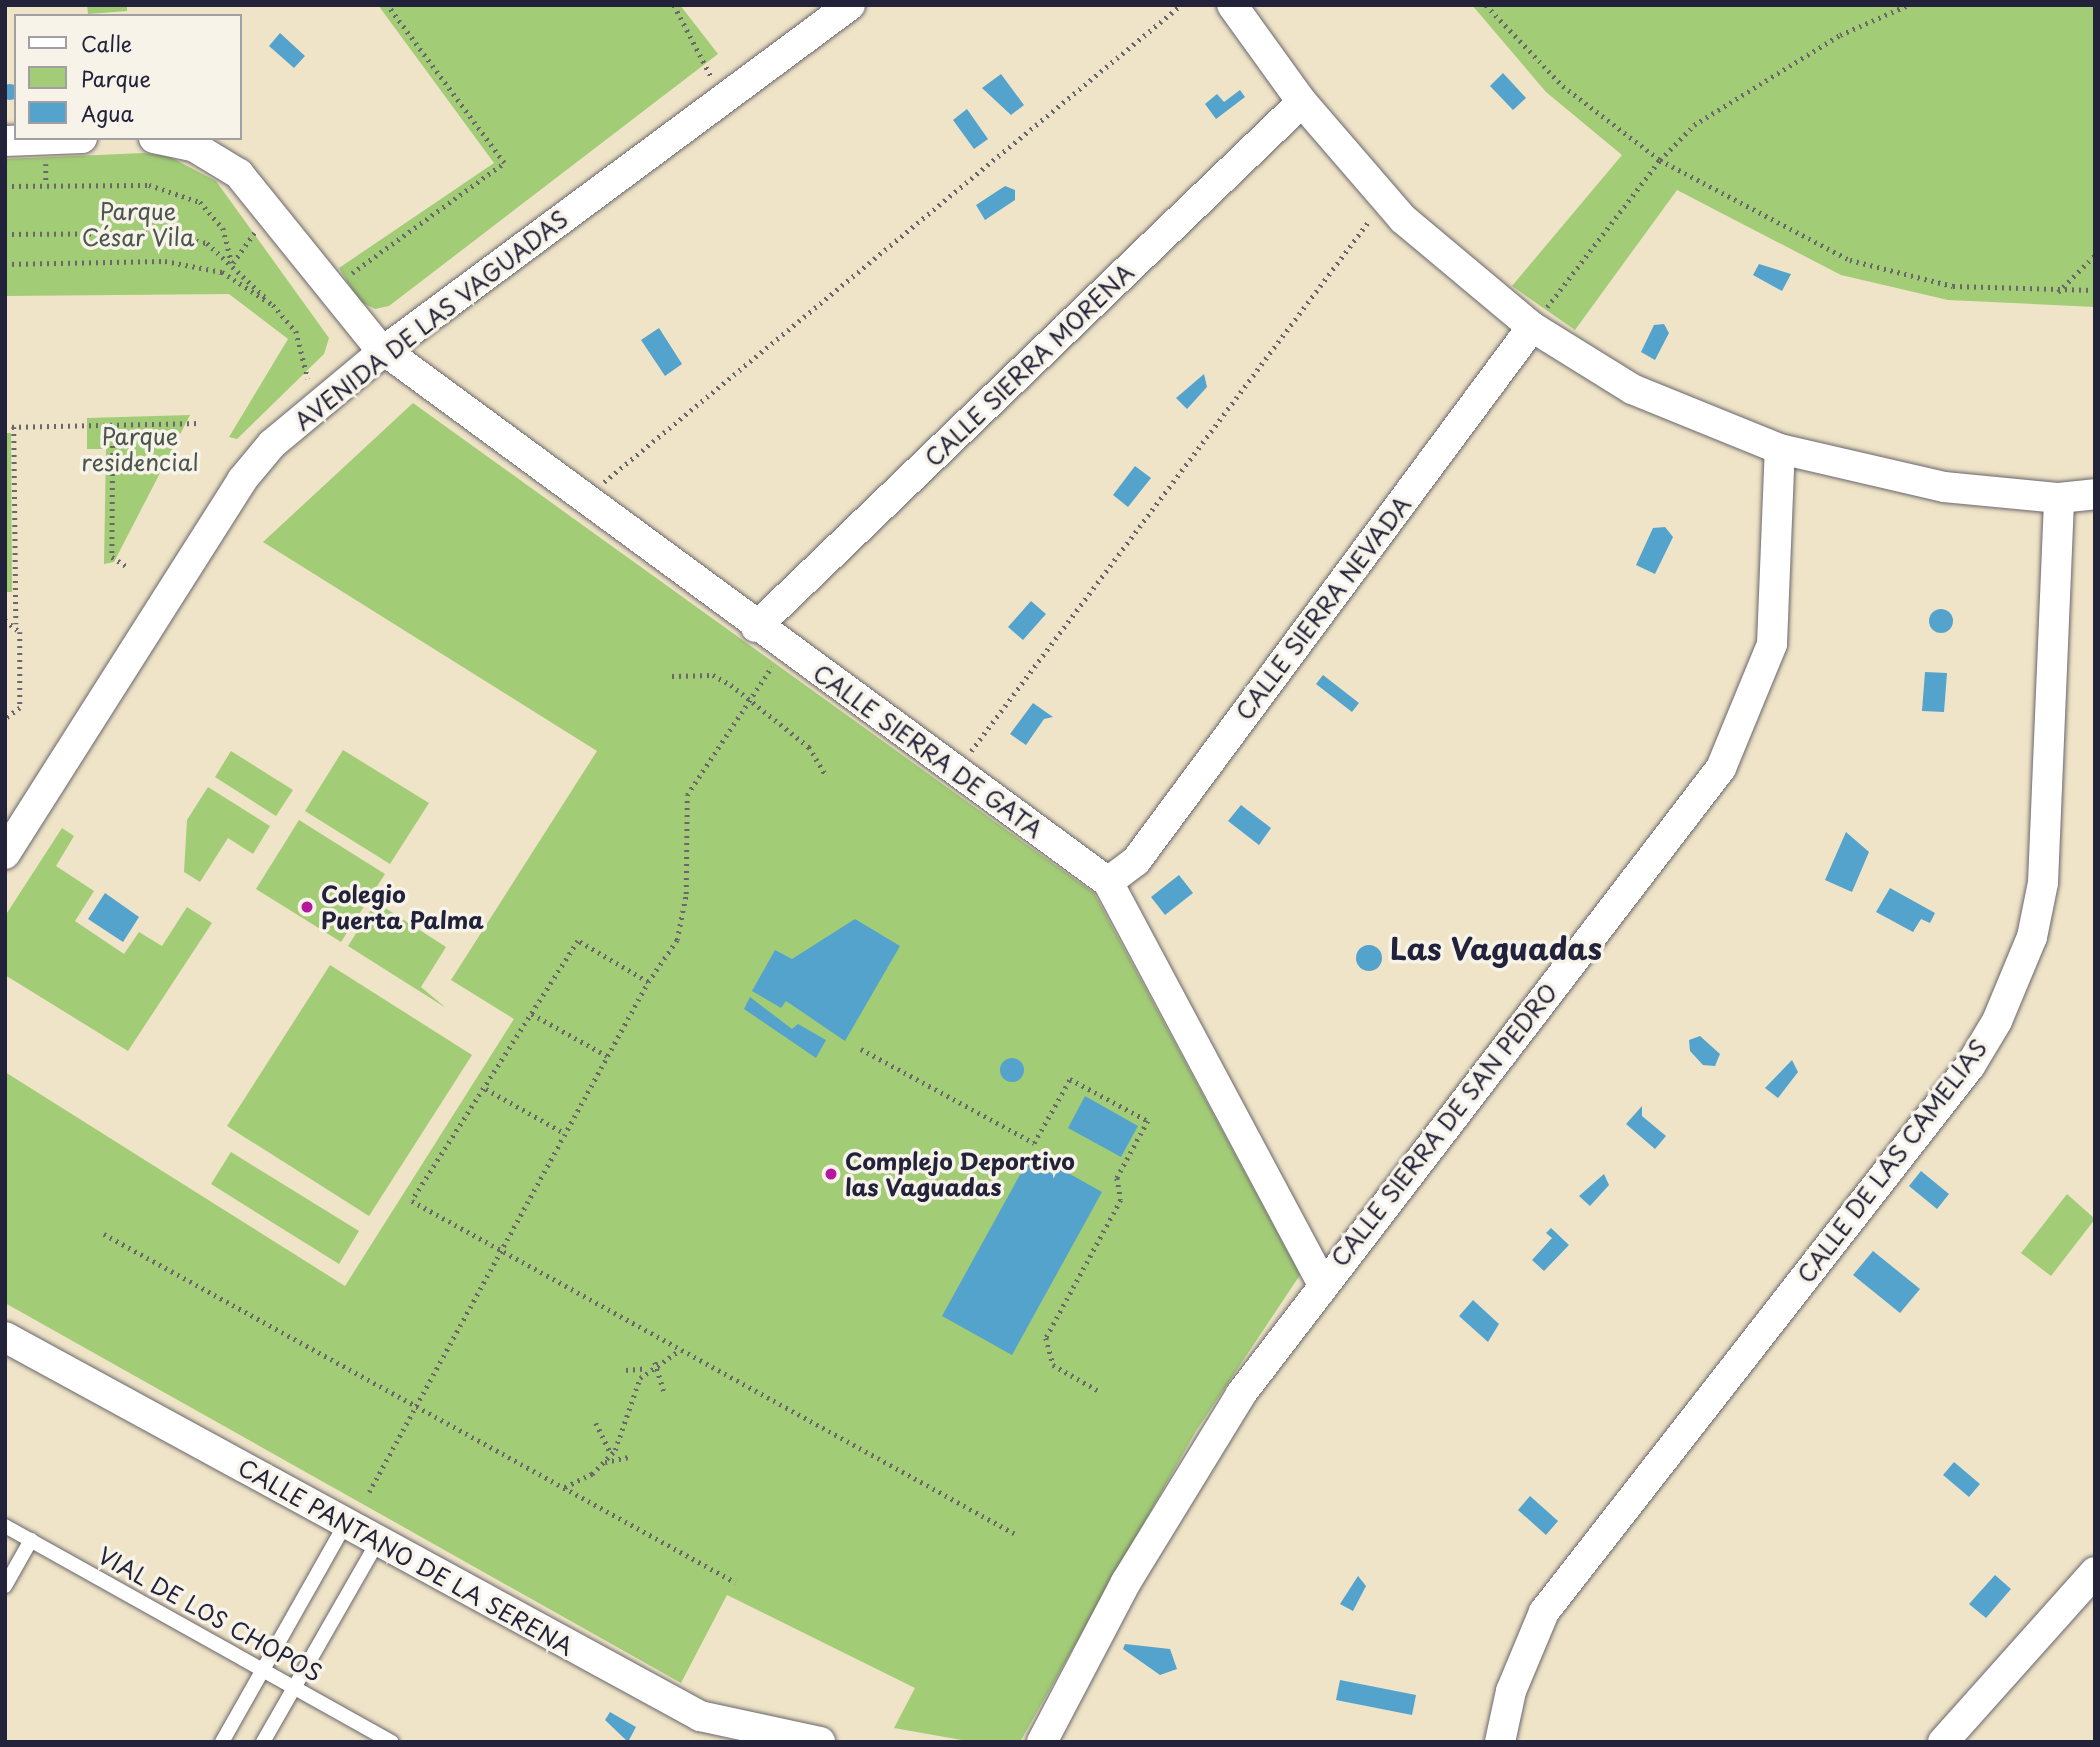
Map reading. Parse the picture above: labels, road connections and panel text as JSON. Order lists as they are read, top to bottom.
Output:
{
  "streets": {
    "street": [
      "AVENIDA DE LAS VAGUADAS",
      "CALLE SIERRA MORENA",
      "CALLE SIERRA NEVADA",
      "CALLE SIERRA DE GATA",
      "CALLE SIERRA DE SAN PEDRO",
      "CALLE DE LAS CAMELIAS",
      "CALLE PANTANO DE LA SERENA"
    ],
    "lane": ["VIAL DE LOS CHOPOS"]
  },
  "crossings": [
    ["AVENIDA DE LAS VAGUADAS", "CALLE SIERRA DE GATA"],
    ["CALLE SIERRA MORENA", "CALLE SIERRA DE GATA"],
    ["CALLE SIERRA NEVADA", "CALLE SIERRA DE GATA"],
    ["CALLE SIERRA DE GATA", "CALLE SIERRA DE SAN PEDRO"]
  ],
  "districts": ["Las Vaguadas"],
  "parks": ["Parque César Vila", "Parque residencial"],
  "places": ["Colegio Puerta Palma", "Complejo Deportivo las Vaguadas"],
  "legend": ["Calle", "Parque", "Agua"]
}
